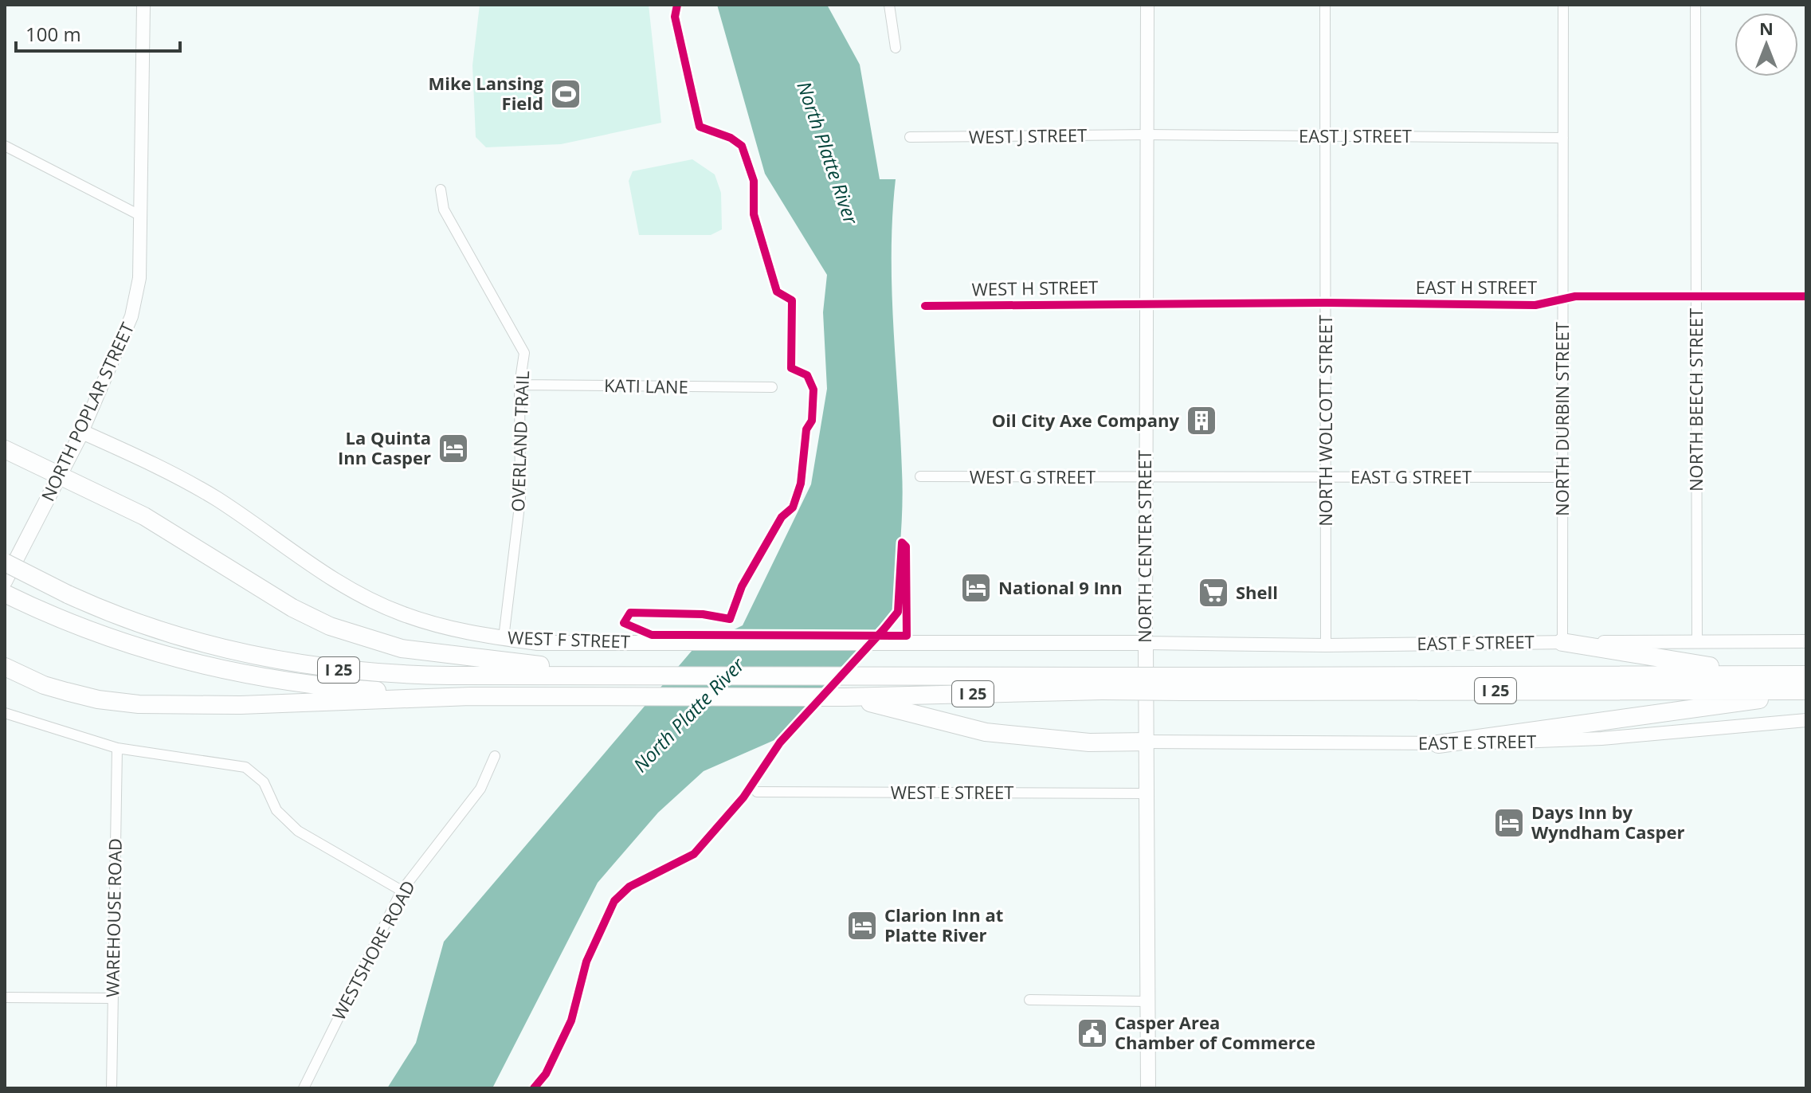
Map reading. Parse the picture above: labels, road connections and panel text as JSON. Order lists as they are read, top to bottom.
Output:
{
  "streets": {
    "highway": ["I 25"],
    "main road": [
      "NORTH POPLAR STREET",
      "NORTH CENTER STREET",
      "WEST F STREET",
      "EAST F STREET",
      "EAST E STREET"
    ],
    "street": [
      "WEST J STREET",
      "EAST J STREET",
      "EAST H STREET",
      "WEST H STREET",
      "KATI LANE",
      "NORTH BEECH STREET",
      "NORTH DURBIN STREET",
      "NORTH WOLCOTT STREET",
      "OVERLAND TRAIL",
      "WEST G STREET",
      "EAST G STREET",
      "WEST E STREET",
      "WAREHOUSE ROAD",
      "WESTSHORE ROAD"
    ]
  },
  "crossings": [
    ["WEST J STREET", "EAST J STREET"],
    ["WEST J STREET", "NORTH CENTER STREET"],
    ["EAST J STREET", "NORTH DURBIN STREET"],
    ["EAST J STREET", "NORTH WOLCOTT STREET"],
    ["EAST J STREET", "NORTH CENTER STREET"],
    ["EAST H STREET", "WEST H STREET"],
    ["EAST H STREET", "NORTH BEECH STREET"],
    ["EAST H STREET", "NORTH DURBIN STREET"],
    ["EAST H STREET", "NORTH WOLCOTT STREET"],
    ["EAST H STREET", "NORTH CENTER STREET"],
    ["WEST H STREET", "NORTH CENTER STREET"],
    ["KATI LANE", "OVERLAND TRAIL"],
    ["NORTH BEECH STREET", "EAST F STREET"],
    ["NORTH POPLAR STREET", "WEST F STREET"],
    ["NORTH DURBIN STREET", "EAST G STREET"],
    ["NORTH DURBIN STREET", "EAST F STREET"],
    ["NORTH WOLCOTT STREET", "EAST G STREET"],
    ["NORTH WOLCOTT STREET", "EAST F STREET"],
    ["OVERLAND TRAIL", "WEST F STREET"],
    ["WEST G STREET", "EAST G STREET"],
    ["WEST G STREET", "NORTH CENTER STREET"],
    ["EAST G STREET", "NORTH CENTER STREET"],
    ["NORTH CENTER STREET", "WEST F STREET"],
    ["NORTH CENTER STREET", "EAST F STREET"],
    ["NORTH CENTER STREET", "EAST E STREET"],
    ["NORTH CENTER STREET", "WEST E STREET"],
    ["WEST F STREET", "EAST F STREET"]
  ],
  "water": ["North Platte River"],
  "places": {
    "sports": ["Mike Lansing Field"],
    "building": ["Oil City Axe Company"],
    "hotel": [
      "La Quinta Inn Casper",
      "National 9 Inn",
      "Days Inn by Wyndham Casper",
      "Clarion Inn at Platte River"
    ],
    "supermarket": ["Shell"],
    "public building": ["Casper Area Chamber of Commerce"]
  },
  "scale_bar": "100 m",
  "north": "top"
}
